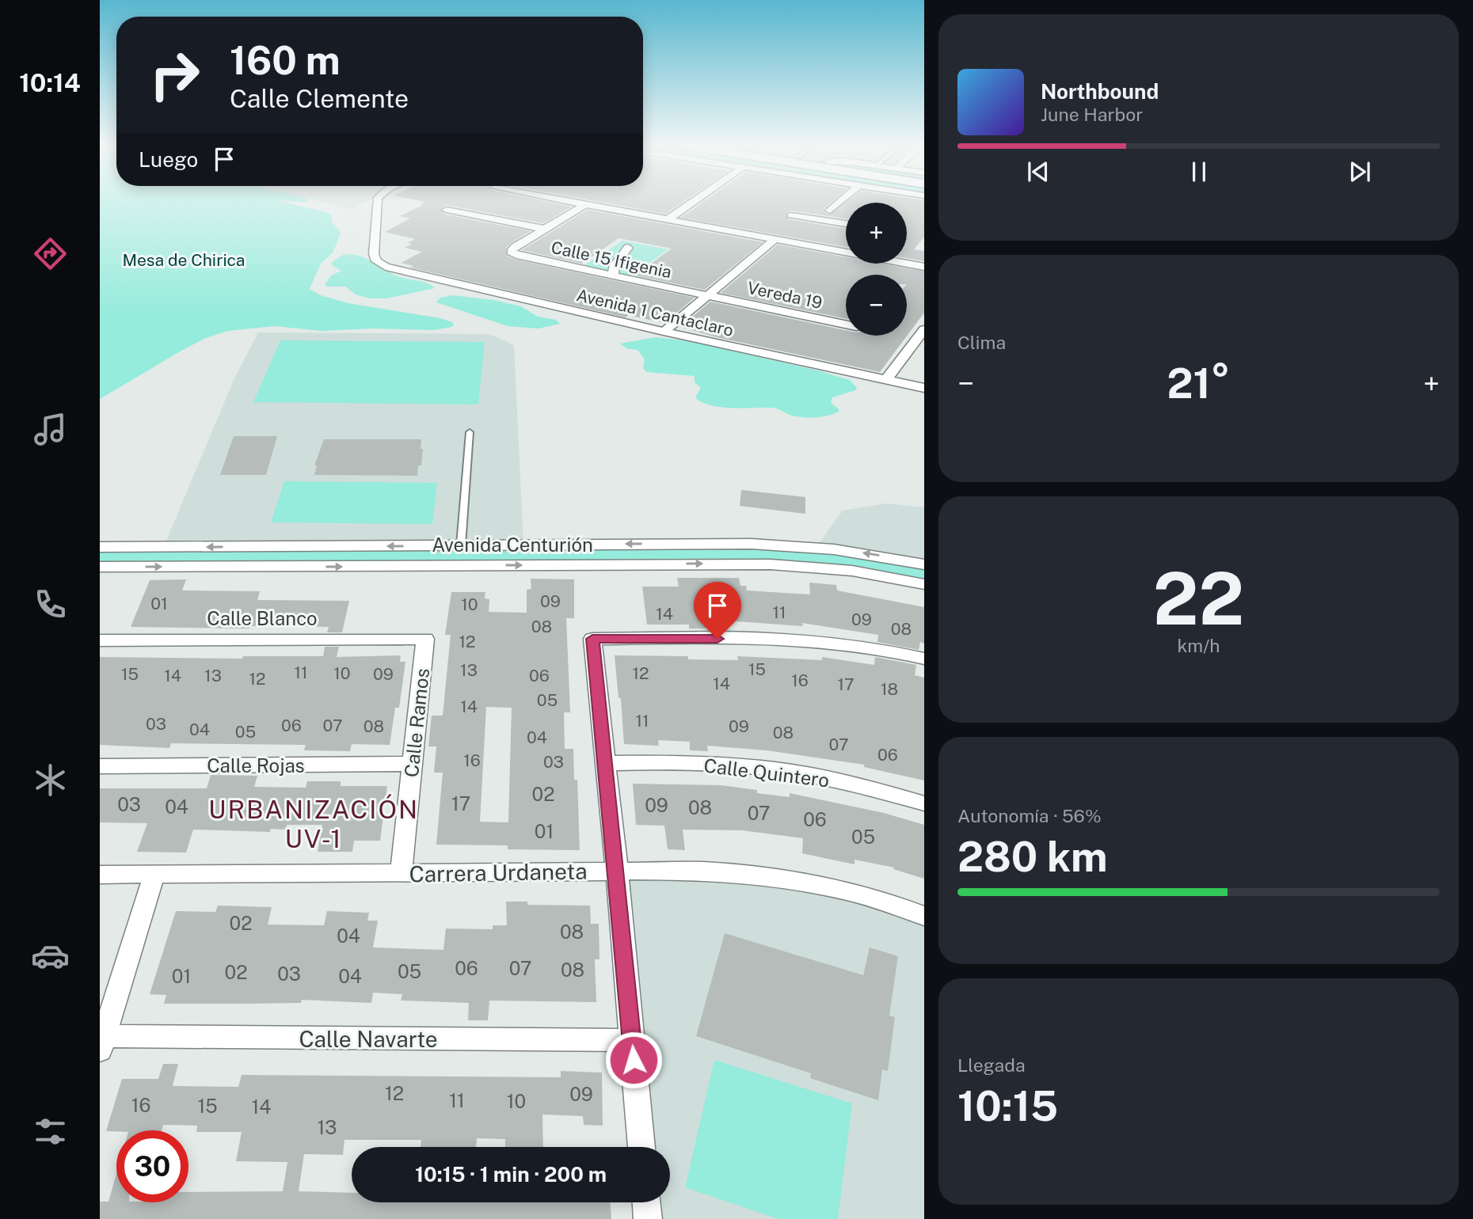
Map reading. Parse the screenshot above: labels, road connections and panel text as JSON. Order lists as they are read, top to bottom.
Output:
{
  "streets": {
    "street": [
      "Calle 15 Ifigenia",
      "Vereda 19",
      "Avenida 1 Cantaclaro",
      "Avenida Centurión",
      "Calle Blanco",
      "Calle Ramos",
      "Calle Rojas",
      "Calle Quintero",
      "Carrera Urdaneta",
      "Calle Navarte"
    ]
  },
  "crossings": [
    ["Calle 15 Ifigenia", "Vereda 19"],
    ["Calle Blanco", "Calle Ramos"],
    ["Calle Ramos", "Calle Rojas"],
    ["Calle Ramos", "Carrera Urdaneta"]
  ],
  "districts": ["URBANIZACIÓN UV-1"],
  "parks": ["Mesa de Chirica"],
  "house_numbers": [
    "09",
    "01",
    "10",
    "11",
    "14",
    "09",
    "08",
    "08",
    "12",
    "15",
    "13",
    "11",
    "10",
    "12",
    "15",
    "09",
    "14",
    "13",
    "06",
    "12",
    "16",
    "14",
    "17",
    "18",
    "05",
    "14",
    "11",
    "03",
    "06",
    "07",
    "08",
    "09",
    "04",
    "05",
    "08",
    "04",
    "07",
    "06",
    "16",
    "03",
    "02",
    "17",
    "03",
    "09",
    "04",
    "08",
    "07",
    "06",
    "01",
    "05",
    "02",
    "08",
    "04",
    "06",
    "07",
    "08",
    "05",
    "02",
    "03",
    "01",
    "04",
    "12",
    "09",
    "11",
    "10",
    "16",
    "15",
    "14",
    "13"
  ],
  "page": {
    "tabs": "10:14",
    "turn": ["160 m", "Calle Clemente"],
    "song": ["Northbound", "June Harbor"],
    "then": "Luego",
    "map_buttons": ["+", "−"],
    "tile": [
      "Clima",
      ["22", "km/h"],
      ["Autonomía · 56%", "280 km"],
      ["Llegada", "10:15"]
    ],
    "heat": ["−", "21°", "+"],
    "limit": "30",
    "trip": "10:15 · 1 min · 200 m"
  }
}
